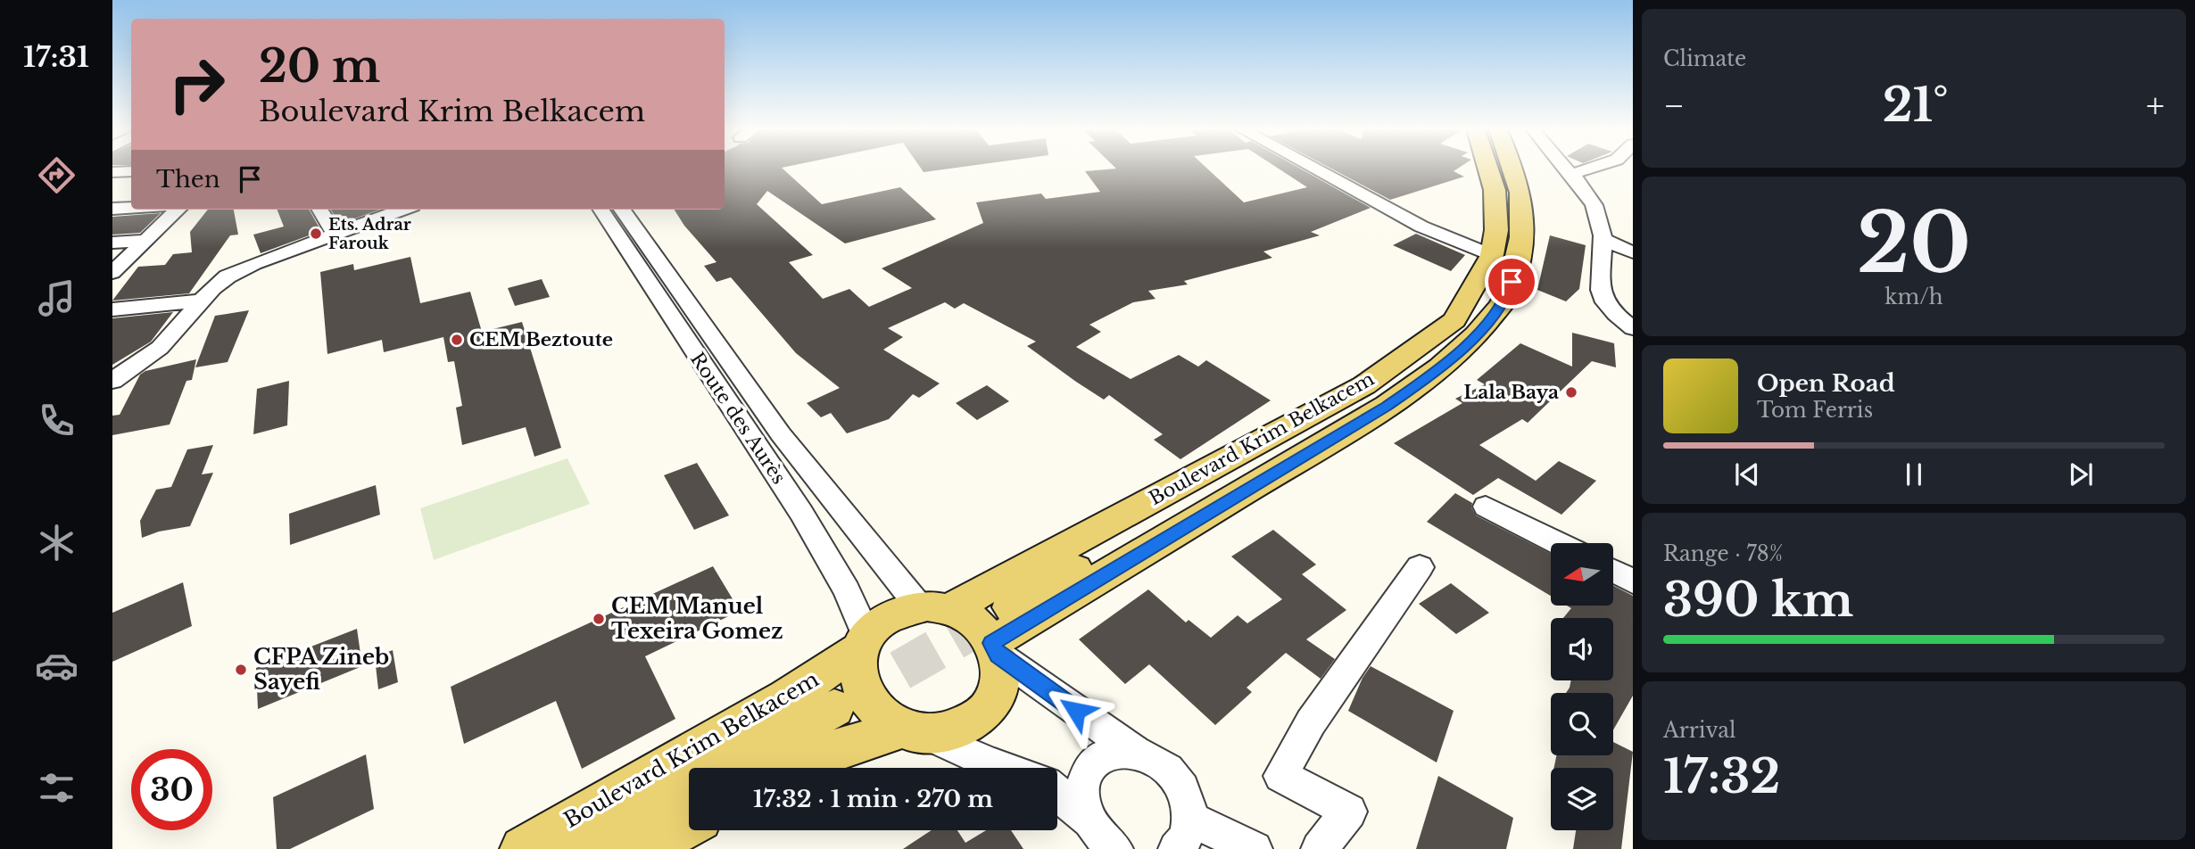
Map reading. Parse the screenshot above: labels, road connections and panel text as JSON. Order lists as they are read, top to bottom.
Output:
{
  "streets": {
    "main road": ["Boulevard Krim Belkacem"],
    "street": ["Route des Aurès"]
  },
  "crossings": [
    ["Route des Aurès", "Boulevard Krim Belkacem"]
  ],
  "places": [
    "Ets. Adrar Farouk",
    "CEM Beztoute",
    "Lala Baya",
    "CEM Manuel Texeira Gomez",
    "CFPA Zineb Sayefi"
  ],
  "north": "left",
  "page": {
    "tabs": "17:31",
    "tile": [
      "Climate",
      ["20", "km/h"],
      ["Range · 78%", "390 km"],
      ["Arrival", "17:32"]
    ],
    "turn": ["20 m", "Boulevard Krim Belkacem"],
    "heat": ["−", "21°", "+"],
    "then": "Then",
    "song": ["Open Road", "Tom Ferris"],
    "limit": "30",
    "trip": "17:32 · 1 min · 270 m"
  }
}
